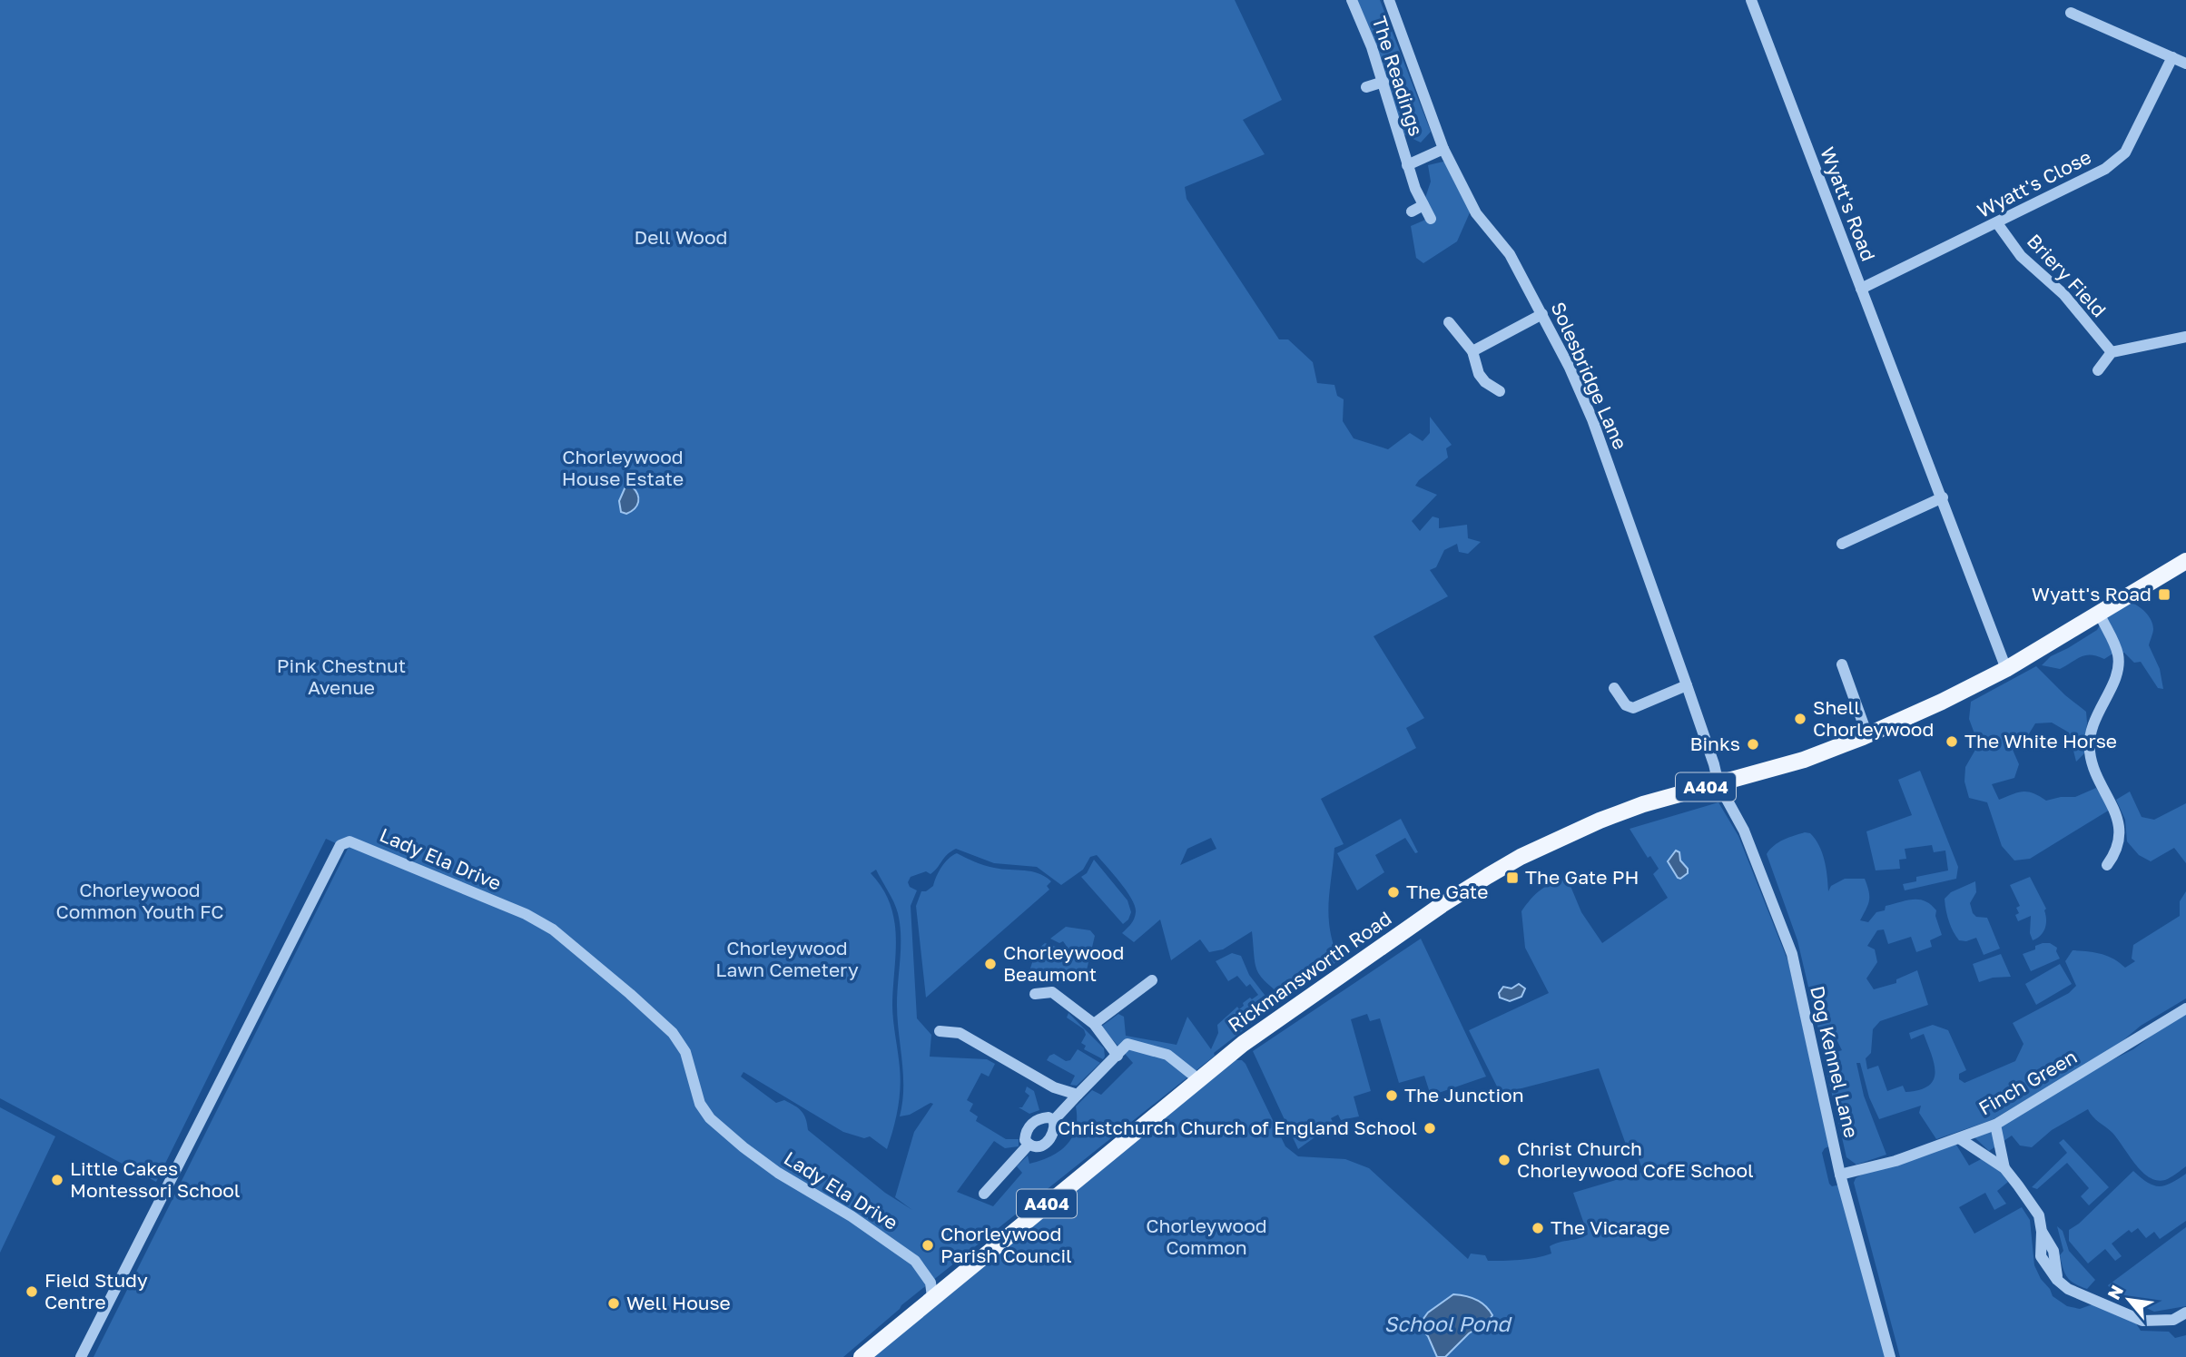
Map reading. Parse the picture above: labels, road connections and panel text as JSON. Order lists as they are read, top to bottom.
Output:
{
  "streets": {
    "main road": ["A404", "Rickmansworth Road"],
    "street": [
      "The Readings",
      "Wyatt's Close",
      "Wyatt's Road",
      "Briery Field",
      "Solesbridge Lane",
      "Lady Ela Drive",
      "Dog Kennel Lane",
      "Finch Green"
    ]
  },
  "crossings": [
    ["The Readings", "Solesbridge Lane"],
    ["Wyatt's Close", "Wyatt's Road"],
    ["Wyatt's Close", "Briery Field"],
    ["Wyatt's Road", "Rickmansworth Road"],
    ["Solesbridge Lane", "Rickmansworth Road"],
    ["Solesbridge Lane", "Dog Kennel Lane"],
    ["Lady Ela Drive", "Rickmansworth Road"],
    ["Rickmansworth Road", "Dog Kennel Lane"],
    ["Dog Kennel Lane", "Finch Green"]
  ],
  "water": ["School Pond"],
  "parks": [
    "Dell Wood",
    "Chorleywood House Estate",
    "Pink Chestnut Avenue",
    "Chorleywood Common Youth FC",
    "Chorleywood Lawn Cemetery",
    "Chorleywood Common"
  ],
  "places": {
    "transit": ["Wyatt's Road", "The Gate PH"],
    "other": [
      "Shell Chorleywood",
      "The White Horse",
      "Binks",
      "The Gate",
      "Chorleywood Beaumont",
      "The Junction",
      "Christchurch Church of England School",
      "Christ Church Chorleywood CofE School",
      "Little Cakes Montessori School",
      "The Vicarage",
      "Chorleywood Parish Council",
      "Field Study Centre",
      "Well House"
    ]
  },
  "north": "top left"
}
